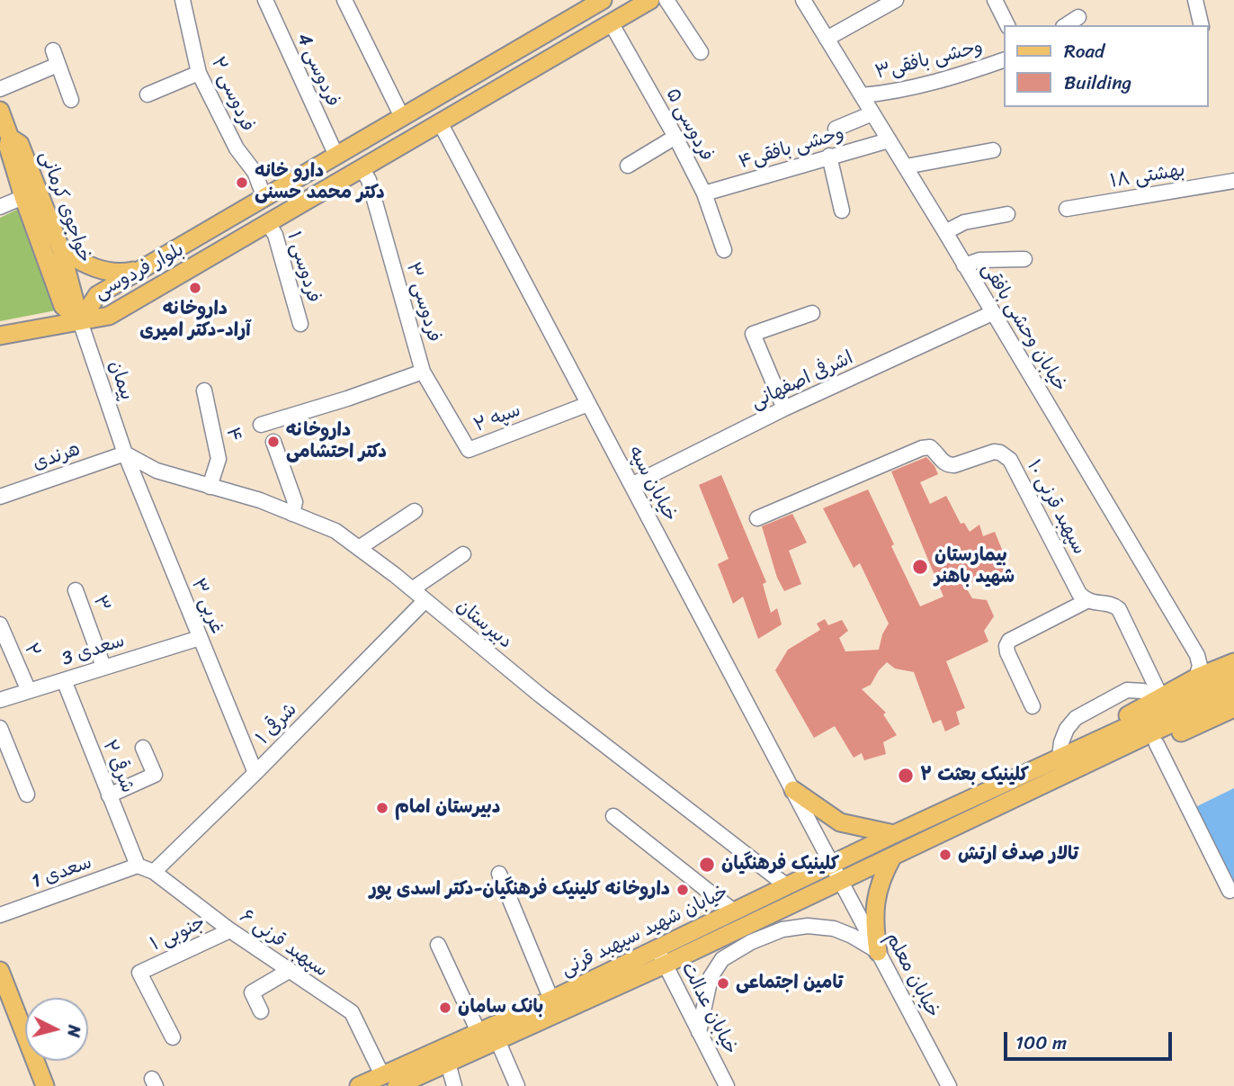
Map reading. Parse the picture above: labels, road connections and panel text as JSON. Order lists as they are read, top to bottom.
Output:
{
  "streets": {
    "main road": ["خواجوی کرمانی", "بلوار فردوسی", "خیابان شهید سپهبد قرنی"],
    "street": [
      "وحشی بافقی۳",
      "فردوسی 4",
      "فردوسی ۲",
      "فردوسی ۵",
      "وحشی بافقی۴",
      "بهشتی ۱۸",
      "فردوسی ۱",
      "فردوسی ۳",
      "خیابان وحشی بافقی",
      "پیمان",
      "اشرفی اصفهانی",
      "سپه ۲",
      "۴",
      "هرندی",
      "خیابان سپه",
      "سپهبد قرنی ۱۰",
      "۳",
      "۳ غربی",
      "دبیرستان",
      "۲",
      "سعدی 3",
      "شرقی ۱",
      "شرقی ۲",
      "سعدی 1",
      "۱ جنوبی",
      "سپهبد قرنی ۶",
      "خیابان معلم",
      "خیابان عدالت"
    ]
  },
  "crossings": [
    ["وحشی بافقی۳", "خیابان وحشی بافقی"],
    ["فردوسی 4", "بلوار فردوسی"],
    ["فردوسی ۲", "بلوار فردوسی"],
    ["فردوسی ۵", "وحشی بافقی۴"],
    ["فردوسی ۵", "بلوار فردوسی"],
    ["وحشی بافقی۴", "خیابان وحشی بافقی"],
    ["خواجوی کرمانی", "بلوار فردوسی"],
    ["خواجوی کرمانی", "پیمان"],
    ["فردوسی ۱", "بلوار فردوسی"],
    ["بلوار فردوسی", "فردوسی ۳"],
    ["بلوار فردوسی", "پیمان"],
    ["بلوار فردوسی", "خیابان سپه"],
    ["فردوسی ۳", "سپه ۲"],
    ["خیابان وحشی بافقی", "اشرفی اصفهانی"],
    ["پیمان", "هرندی"],
    ["پیمان", "۳ غربی"],
    ["پیمان", "دبیرستان"],
    ["اشرفی اصفهانی", "خیابان سپه"],
    ["سپه ۲", "خیابان سپه"],
    ["۴", "دبیرستان"],
    ["هرندی", "۳ غربی"],
    ["هرندی", "دبیرستان"],
    ["خیابان سپه", "خیابان شهید سپهبد قرنی"],
    ["خیابان سپه", "خیابان معلم"],
    ["۳", "سعدی 3"],
    ["۳ غربی", "دبیرستان"],
    ["۳ غربی", "سعدی 3"],
    ["۳ غربی", "شرقی ۱"],
    ["دبیرستان", "شرقی ۱"],
    ["دبیرستان", "خیابان شهید سپهبد قرنی"],
    ["۲", "سعدی 3"],
    ["سعدی 3", "شرقی ۲"],
    ["شرقی ۱", "سپهبد قرنی ۶"],
    ["شرقی ۲", "سعدی 1"],
    ["شرقی ۲", "سپهبد قرنی ۶"],
    ["سعدی 1", "سپهبد قرنی ۶"],
    ["خیابان شهید سپهبد قرنی", "سپهبد قرنی ۶"],
    ["خیابان شهید سپهبد قرنی", "خیابان معلم"],
    ["خیابان شهید سپهبد قرنی", "خیابان عدالت"],
    ["۱ جنوبی", "سپهبد قرنی ۶"]
  ],
  "places": [
    "دارو خانه دکتر محمد حسنی",
    "داروخانه آراد-دکتر امیری",
    "داروخانه دکتر احتشامی",
    "بیمارستان شهید باهنر",
    "کلینیک بعثت ۲",
    "دبیرستان امام",
    "تالار صدف ارتش",
    "کلینیک فرهنگیان",
    "داروخانه کلینیک فرهنگیان-دکتر اسدی پور",
    "تامین اجتماعی",
    "بانک سامان"
  ],
  "legend": ["Road", "Building"],
  "scale_bar": "100 m",
  "north": "right"
}
